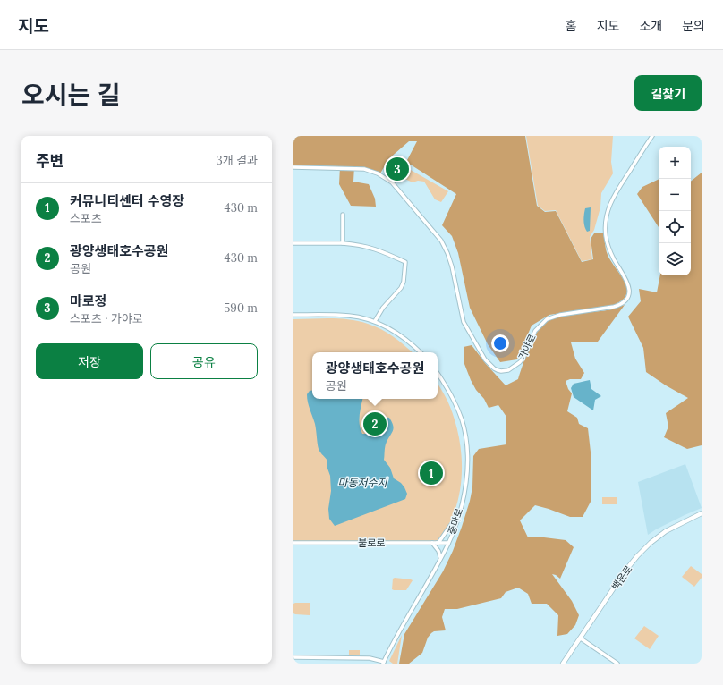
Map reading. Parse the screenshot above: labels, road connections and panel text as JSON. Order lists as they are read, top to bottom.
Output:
{
  "streets": {
    "main road": ["백운로"],
    "street": ["가야로", "중마로", "불로로"]
  },
  "crossings": [
    ["중마로", "불로로"]
  ],
  "water": ["마동저수지"],
  "page": {
    "header": "지도",
    "nav": [
      "홈",
      "지도",
      "소개",
      "문의"
    ],
    "title": "오시는 길",
    "buttons": [
      "길찾기",
      ["저장", "공유"]
    ],
    "heading": ["주변", "3개 결과"],
    "map_buttons": ["+", "−"],
    "pins": ["3", "2", "1"],
    "list": [
      {
        "mark": "1",
        "name": "커뮤니티센터 수영장",
        "note": "스포츠",
        "value": "430 m"
      },
      {
        "mark": "2",
        "name": "광양생태호수공원",
        "note": "공원",
        "value": "430 m"
      },
      {
        "mark": "3",
        "name": "마로정",
        "note": "스포츠 · 가야로",
        "value": "590 m"
      }
    ],
    "popup": ["광양생태호수공원", "공원"]
  }
}
